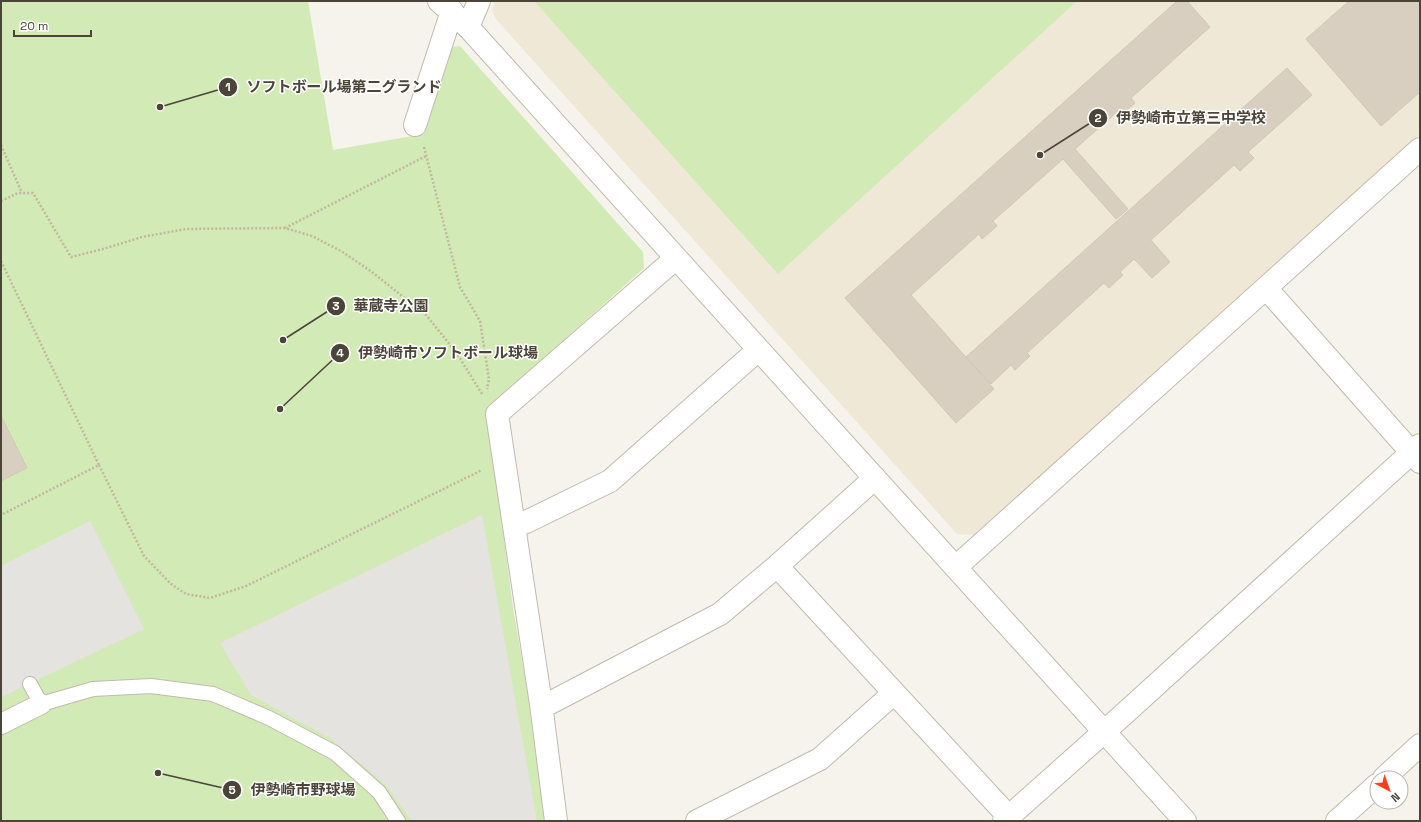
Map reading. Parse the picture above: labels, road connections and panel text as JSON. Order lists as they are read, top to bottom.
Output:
{
  "places": [
    "ソフトボール場第二グランド",
    "伊勢崎市立第三中学校",
    "華蔵寺公園",
    "伊勢崎市ソフトボール球場",
    "伊勢崎市野球場"
  ],
  "scale_bar": "20 m",
  "north": "bottom right"
}
